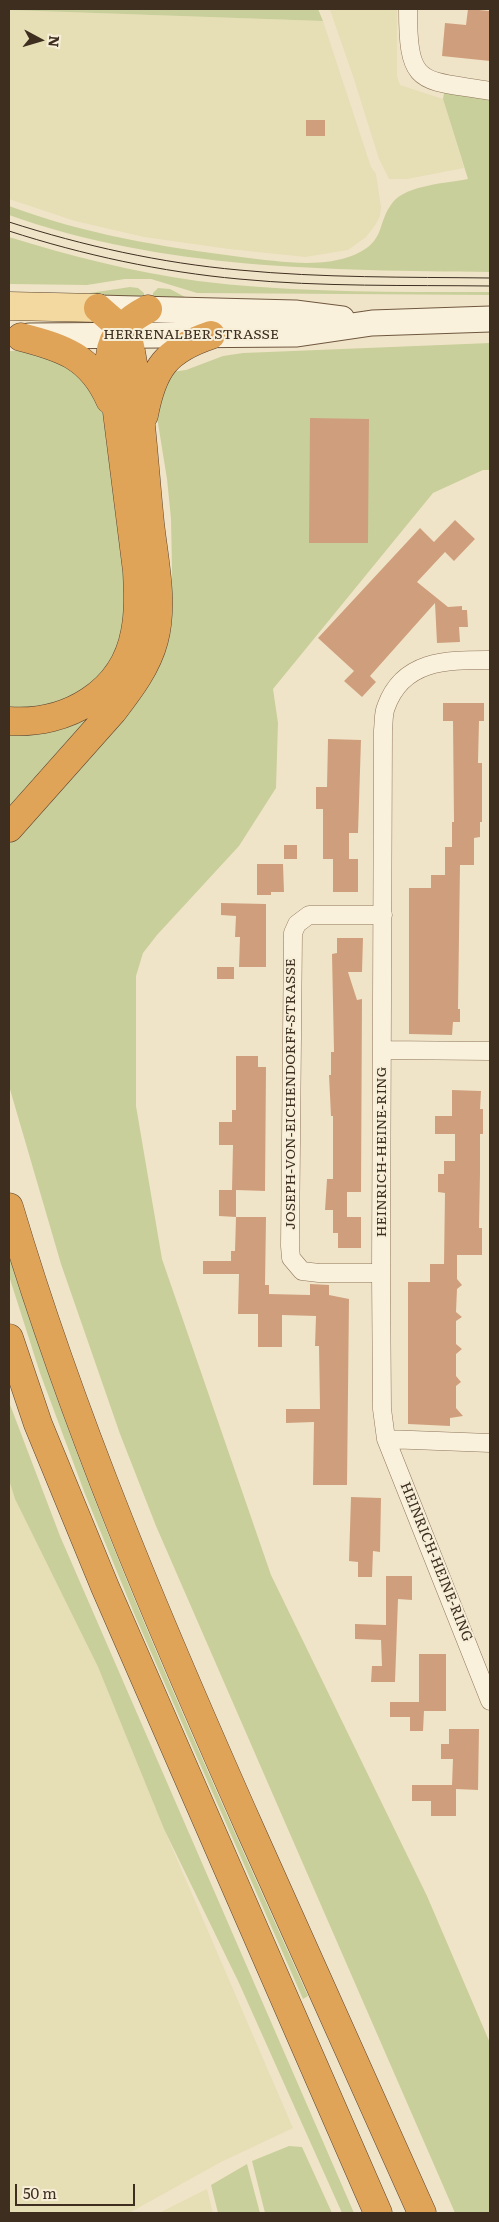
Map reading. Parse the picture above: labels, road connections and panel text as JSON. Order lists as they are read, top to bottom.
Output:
{
  "streets": {
    "main road": ["HERRENALBER STRASSE"],
    "street": ["JOSEPH-VON-EICHENDORFF-STRASSE", "HEINRICH-HEINE-RING"]
  },
  "crossings": [
    ["JOSEPH-VON-EICHENDORFF-STRASSE", "HEINRICH-HEINE-RING"]
  ],
  "scale_bar": "50 m",
  "north": "right"
}
